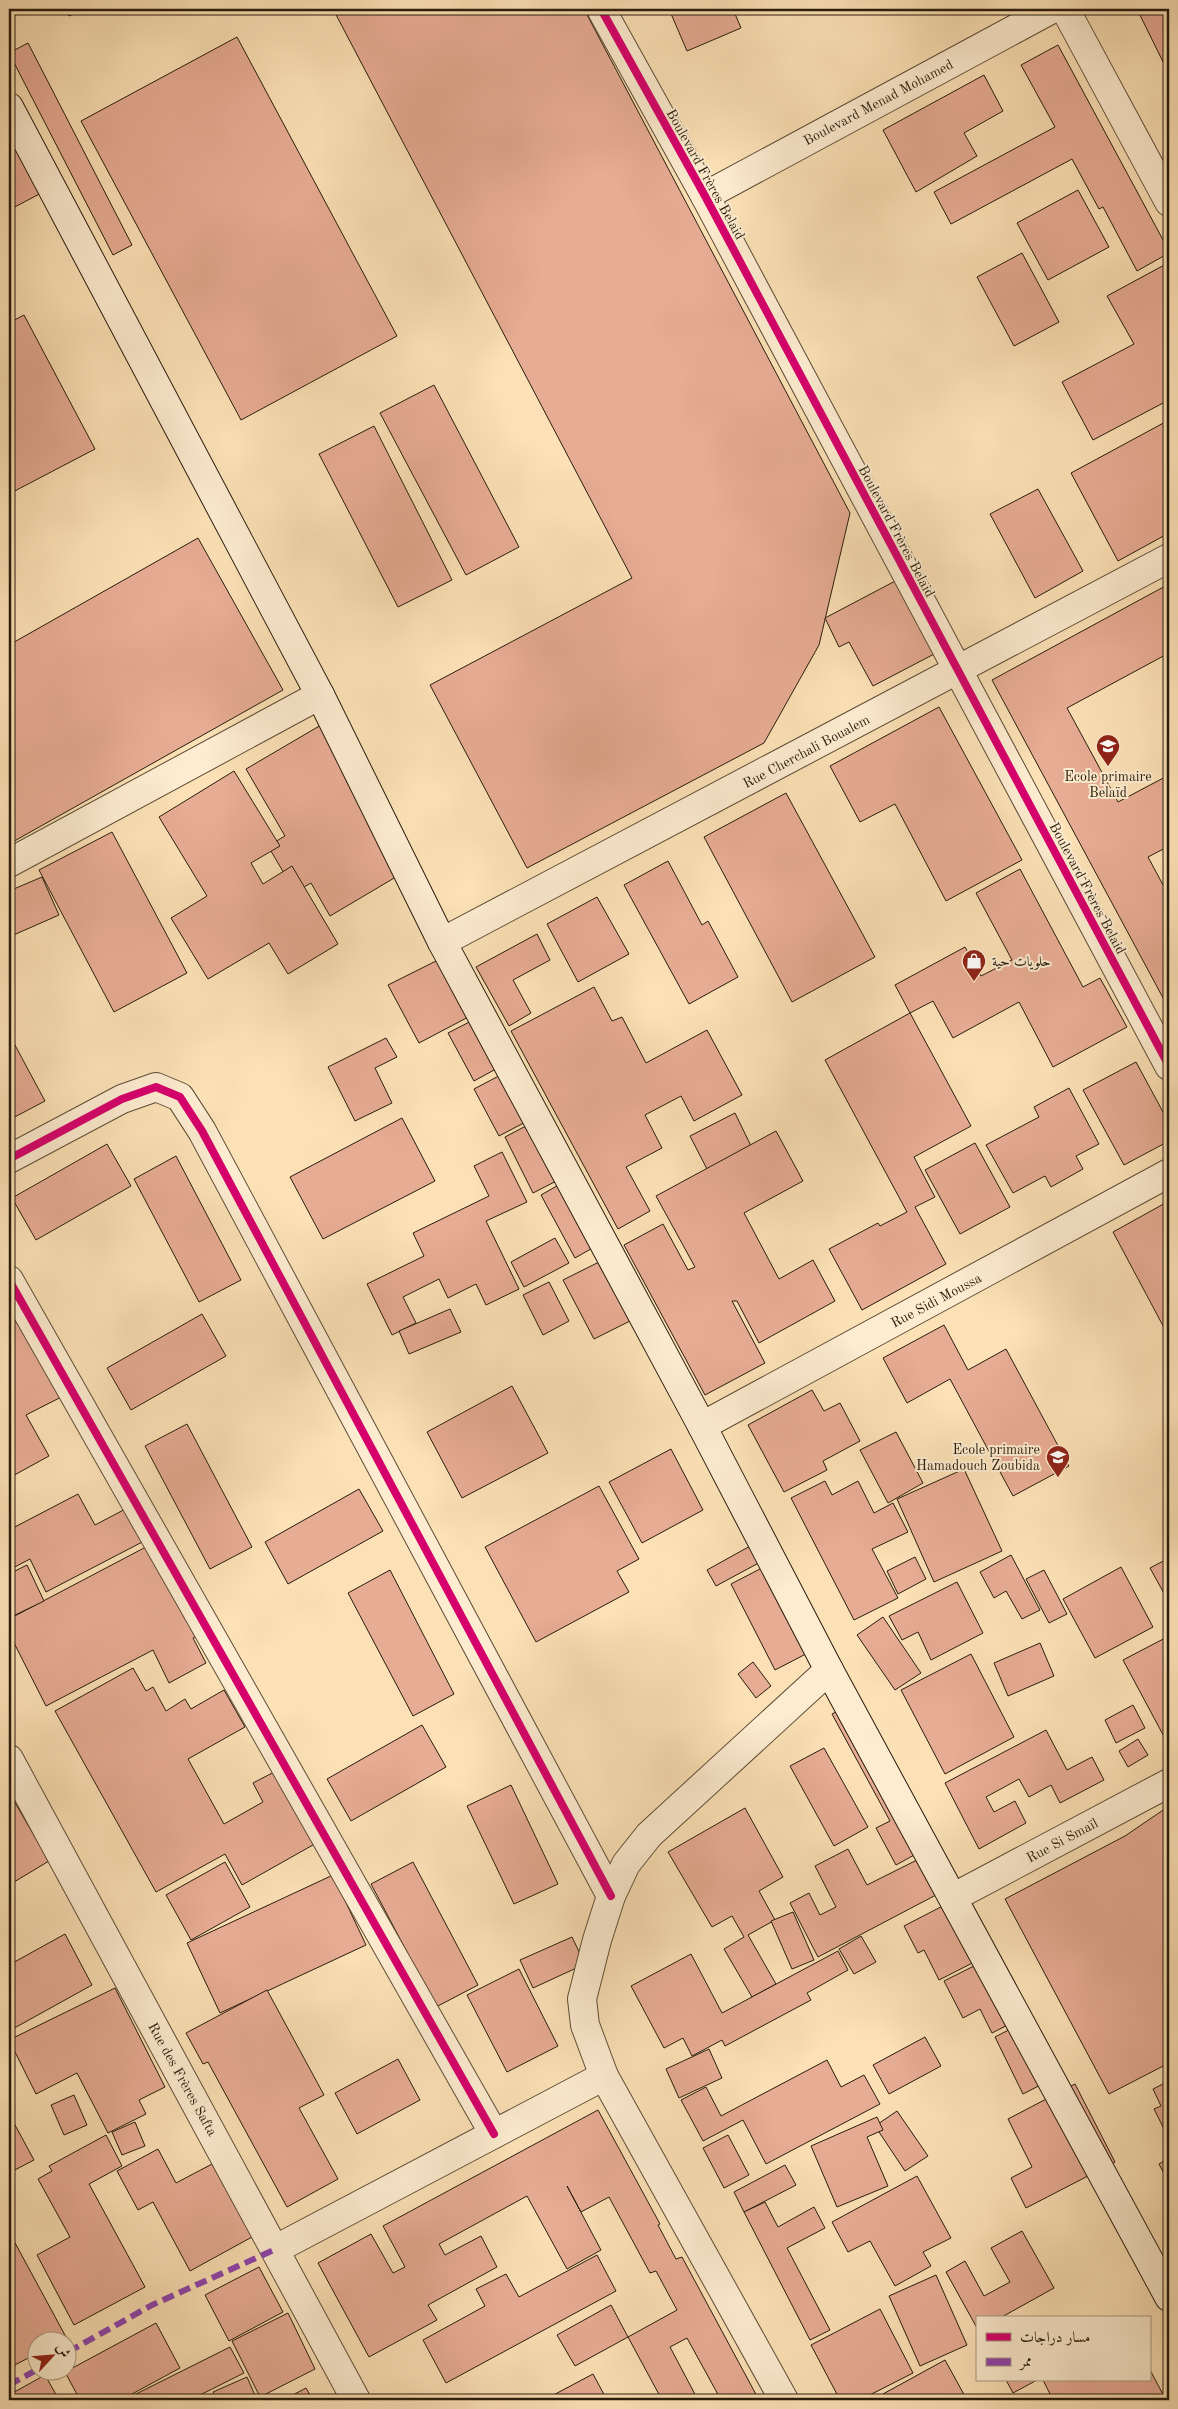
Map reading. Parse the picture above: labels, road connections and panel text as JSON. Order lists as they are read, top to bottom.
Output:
{
  "streets": {
    "street": [
      "Boulevard Menad Mohamed",
      "Boulevard Frères Belaid",
      "Rue Cherchali Boualem",
      "Rue Sidi Moussa",
      "Rue Si Smaïl",
      "Rue des Frères Safta"
    ]
  },
  "crossings": [
    ["Boulevard Menad Mohamed", "Boulevard Frères Belaid"],
    ["Boulevard Frères Belaid", "Rue Cherchali Boualem"]
  ],
  "places": {
    "school or university": ["Ecole primaire Belaïd", "Ecole primaire Hamadouch Zoubida"],
    "shop": ["حلويات حية"]
  },
  "legend": ["مسار دراجات", "ممر"],
  "north": "top right"
}
